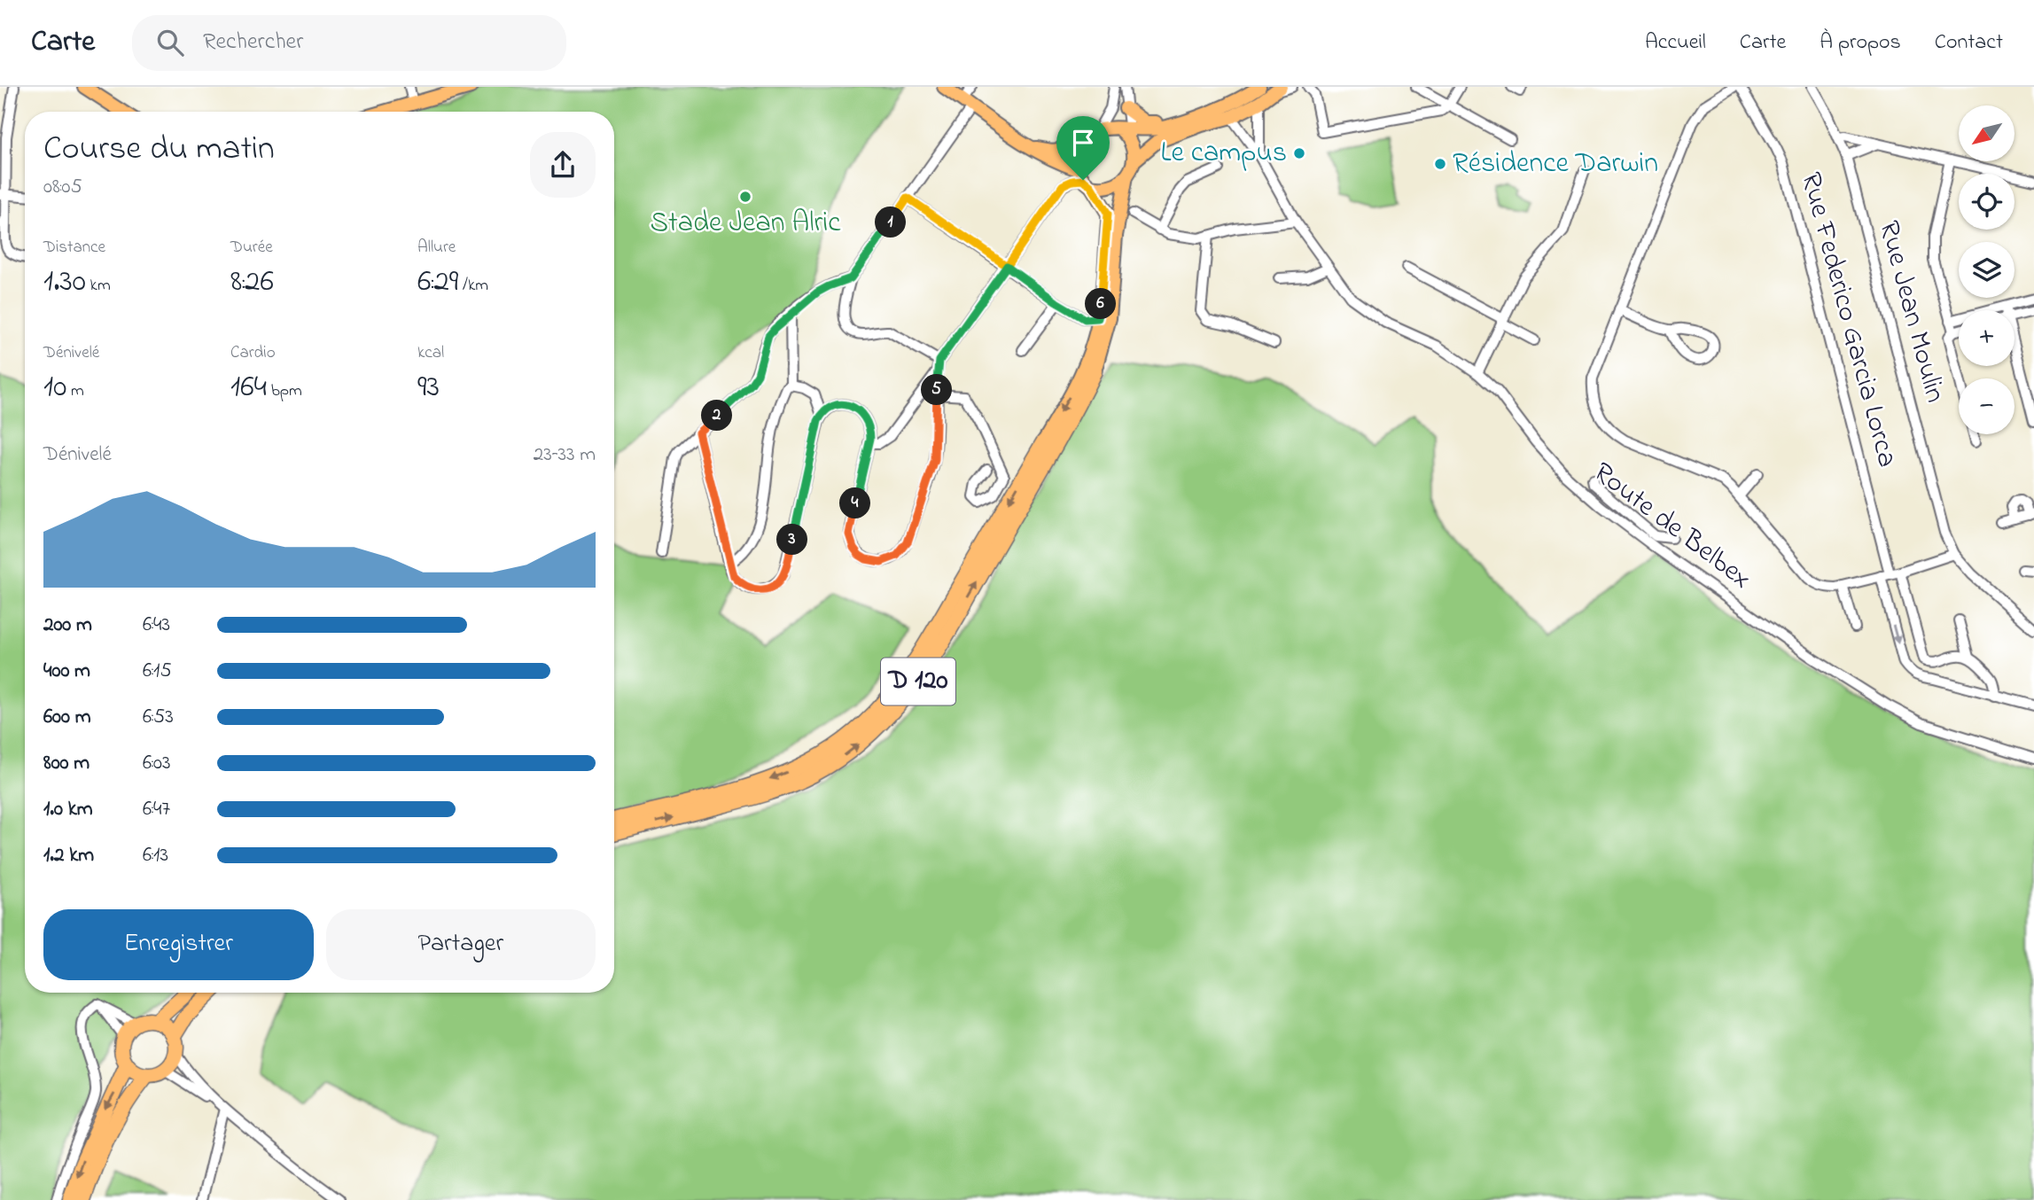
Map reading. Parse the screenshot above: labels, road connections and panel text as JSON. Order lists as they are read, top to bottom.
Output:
{
  "streets": {
    "highway": ["D 120"],
    "street": ["Rue Jean Moulin", "Rue Federico Garcia Lorca", "Route de Belbex"]
  },
  "places": ["Le campus", "Résidence Darwin", "Stade Jean Alric"],
  "north": "bottom left",
  "page": {
    "header": "Carte",
    "search": "Rechercher",
    "nav": [
      "Accueil",
      "Carte",
      "À propos",
      "Contact"
    ],
    "map_buttons": ["+", "−"],
    "heading": ["Course du matin", "08:05"],
    "pins": [
      "1",
      "6",
      "5",
      "2",
      "4",
      "3"
    ],
    "stats": [
      ["Distance", "1.30 km"],
      ["Durée", "8:26"],
      ["Allure", "6:29 /km"],
      ["Dénivelé", "10 m"],
      ["Cardio", "164 bpm"],
      ["kcal", "93"]
    ],
    "chart": ["Dénivelé", "23–33 m"],
    "list": [
      {
        "name": "200 m",
        "note": "6:43"
      },
      {
        "name": "400 m",
        "note": "6:15"
      },
      {
        "name": "600 m",
        "note": "6:53"
      },
      {
        "name": "800 m",
        "note": "6:03"
      },
      {
        "name": "1.0 km",
        "note": "6:47"
      },
      {
        "name": "1.2 km",
        "note": "6:13"
      }
    ],
    "buttons": ["Enregistrer", "Partager"]
  }
}
